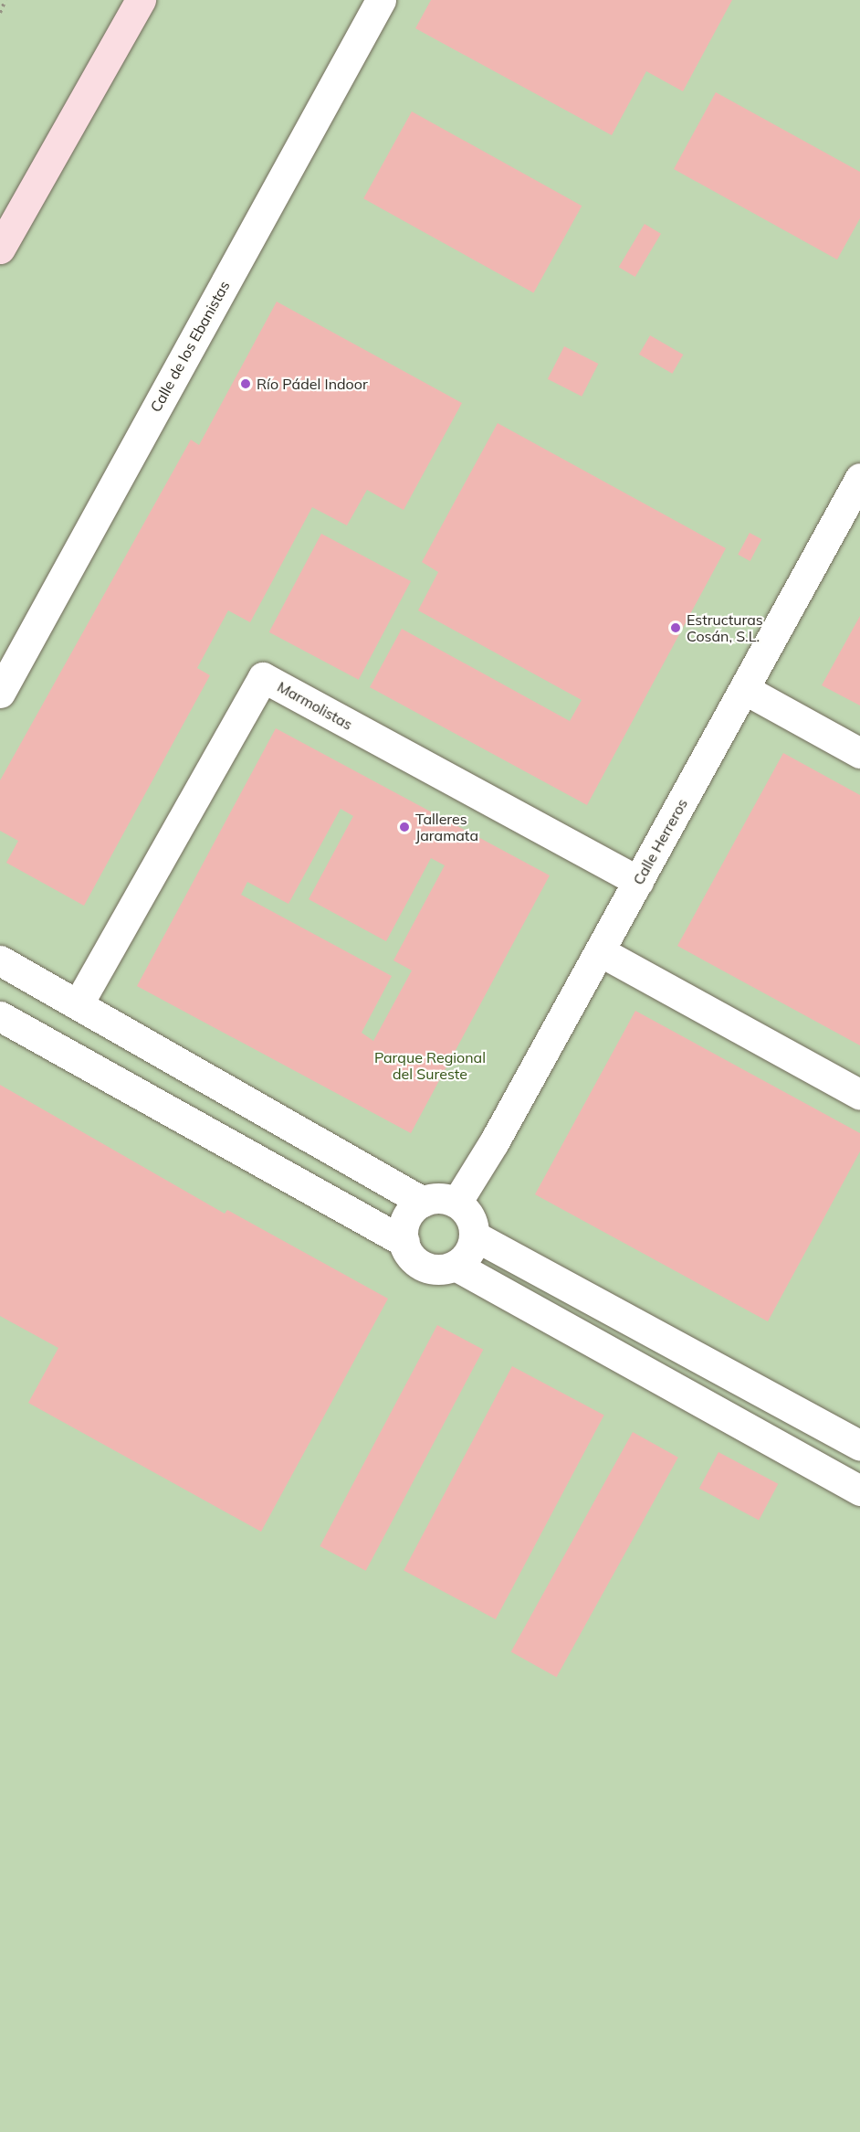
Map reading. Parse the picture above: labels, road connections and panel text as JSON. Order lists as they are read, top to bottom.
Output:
{
  "streets": {
    "lane": ["Calle de los Ebanistas", "Marmolistas", "Calle Herreros"]
  },
  "crossings": [
    ["Marmolistas", "Calle Herreros"]
  ],
  "parks": ["Parque Regional del Sureste"],
  "places": ["Río Pádel Indoor", "Estructuras Cosán, S.L.", "Talleres Jaramata"]
}
